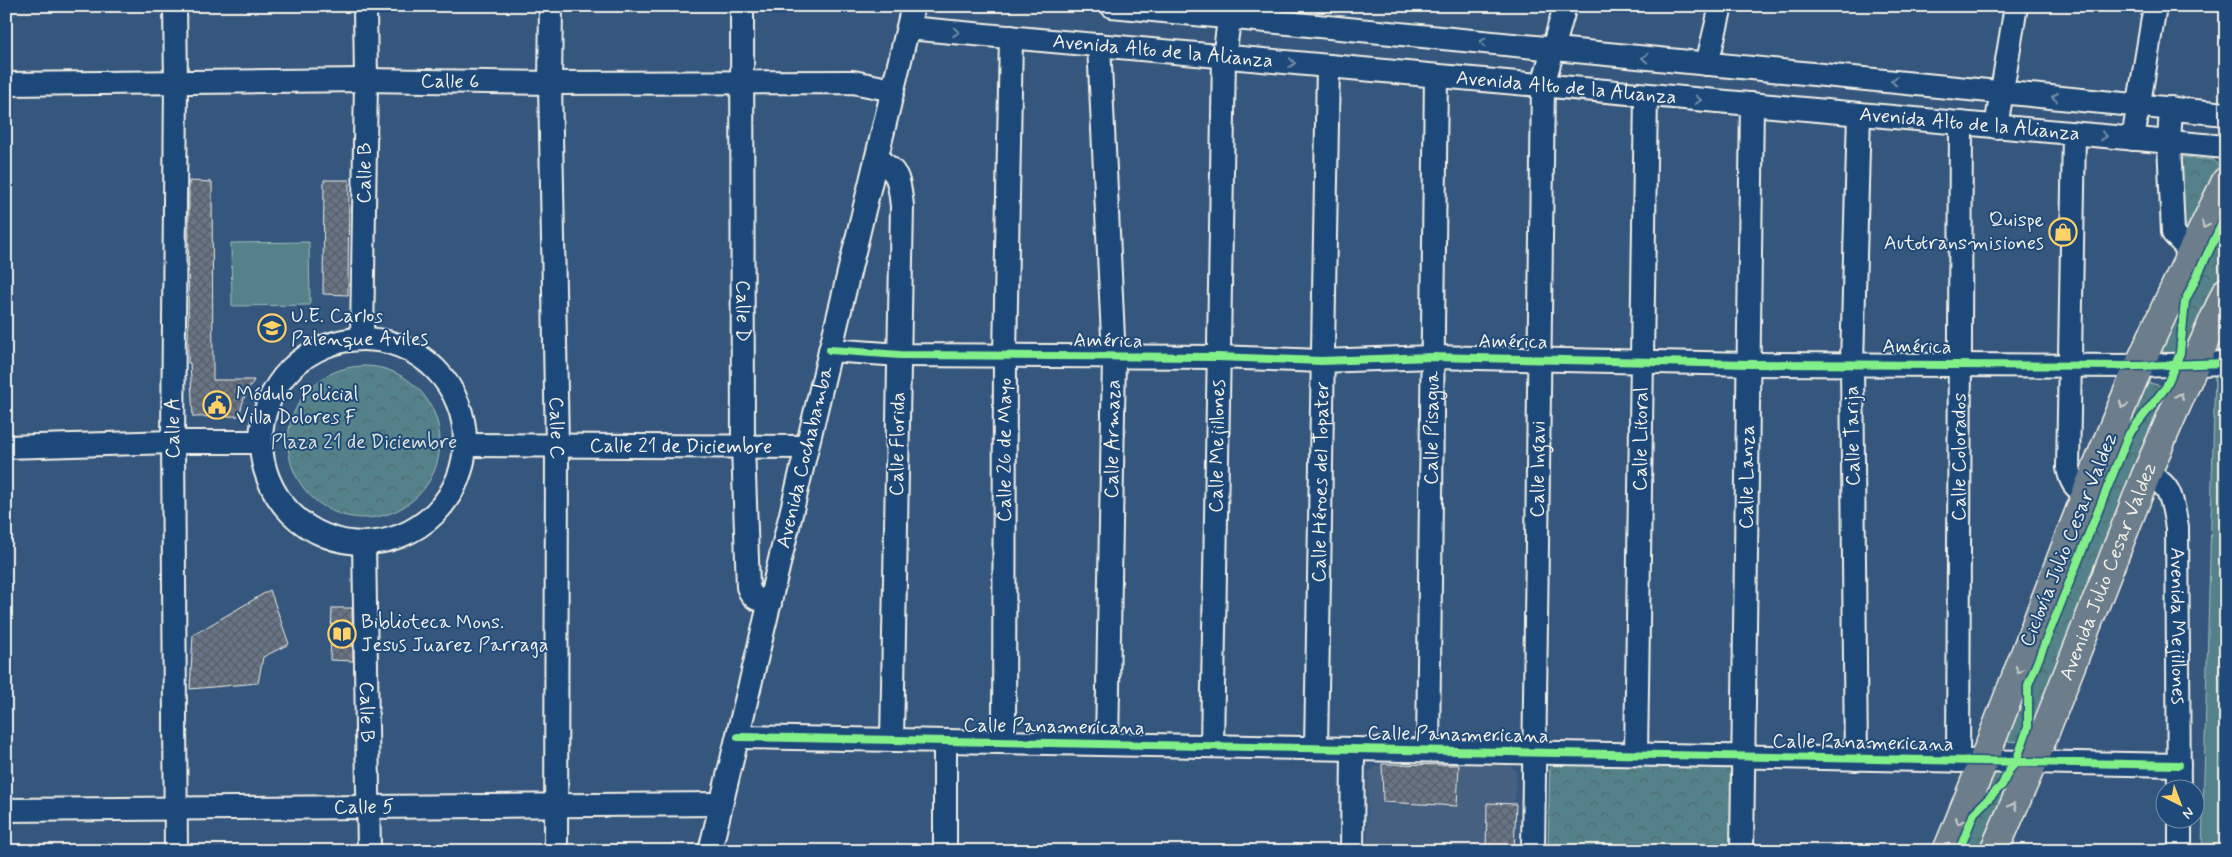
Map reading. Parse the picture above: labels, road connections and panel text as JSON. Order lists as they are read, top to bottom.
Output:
{
  "streets": {
    "main road": ["Avenida Julio Cesar Valdez"],
    "street": [
      "Avenida Alto de la Alianza",
      "Calle 6",
      "Calle B",
      "Calle D",
      "América",
      "Calle A",
      "Calle C",
      "Calle Pisagua",
      "Calle Tarija",
      "Calle Armaza",
      "Calle Litoral",
      "Calle Florida",
      "Calle 21 de Diciembre",
      "Calle Mejillones",
      "Calle 26 de Mayo",
      "Calle Colorados",
      "Avenida Cochabamba",
      "Calle Ingavi",
      "Calle Lanza",
      "Calle Héroes del Topater",
      "Avenida Mejillones",
      "Calle Panamericana",
      "Calle 5"
    ],
    "cycle path": ["Ciclovía Julio Cesar Valdez"]
  },
  "crossings": [
    ["Avenida Alto de la Alianza", "Calle Pisagua"],
    ["Avenida Alto de la Alianza", "Calle Tarija"],
    ["Avenida Alto de la Alianza", "Calle Armaza"],
    ["Avenida Alto de la Alianza", "Calle Litoral"],
    ["Avenida Alto de la Alianza", "Calle Mejillones"],
    ["Avenida Alto de la Alianza", "Calle 26 de Mayo"],
    ["Avenida Alto de la Alianza", "Calle Colorados"],
    ["Avenida Alto de la Alianza", "Avenida Cochabamba"],
    ["Avenida Alto de la Alianza", "Calle Ingavi"],
    ["Avenida Alto de la Alianza", "Calle Lanza"],
    ["Avenida Alto de la Alianza", "Calle Héroes del Topater"],
    ["Calle 6", "Calle B"],
    ["Calle 6", "Calle D"],
    ["Calle 6", "Calle A"],
    ["Calle 6", "Calle C"],
    ["Calle 6", "Avenida Cochabamba"],
    ["Calle B", "Calle 5"],
    ["Calle D", "Calle 21 de Diciembre"],
    ["Calle D", "Avenida Cochabamba"],
    ["América", "Calle Pisagua"],
    ["América", "Calle Tarija"],
    ["América", "Calle Armaza"],
    ["América", "Calle Litoral"],
    ["América", "Calle Florida"],
    ["América", "Calle Mejillones"],
    ["América", "Calle 26 de Mayo"],
    ["América", "Calle Colorados"],
    ["América", "Avenida Cochabamba"],
    ["América", "Calle Ingavi"],
    ["América", "Calle Lanza"],
    ["América", "Calle Héroes del Topater"],
    ["América", "Avenida Julio Cesar Valdez"],
    ["Calle A", "Calle 5"],
    ["Calle C", "Calle 21 de Diciembre"],
    ["Calle C", "Calle 5"],
    ["Calle Pisagua", "Calle Panamericana"],
    ["Calle Tarija", "Calle Panamericana"],
    ["Calle Armaza", "Calle Panamericana"],
    ["Calle Litoral", "Calle Panamericana"],
    ["Calle Florida", "Avenida Cochabamba"],
    ["Calle Florida", "Calle Panamericana"],
    ["Calle 21 de Diciembre", "Avenida Cochabamba"],
    ["Calle Mejillones", "Calle Panamericana"],
    ["Calle 26 de Mayo", "Calle Panamericana"],
    ["Calle Colorados", "Calle Panamericana"],
    ["Avenida Cochabamba", "Calle Panamericana"],
    ["Avenida Cochabamba", "Calle 5"],
    ["Calle Ingavi", "Calle Panamericana"],
    ["Calle Lanza", "Calle Panamericana"],
    ["Calle Héroes del Topater", "Calle Panamericana"],
    ["Avenida Julio Cesar Valdez", "Avenida Mejillones"],
    ["Avenida Julio Cesar Valdez", "Calle Panamericana"],
    ["Avenida Mejillones", "Calle Panamericana"]
  ],
  "parks": ["Plaza 21 de Diciembre"],
  "places": {
    "shop": ["Quispe Autotransmisiones"],
    "school or university": ["U.E. Carlos Palenque Aviles"],
    "public building": ["Módulo Policial Villa Dolores F"],
    "library": ["Biblioteca Mons. Jesus Juarez Parraga"]
  },
  "north": "bottom right"
}
